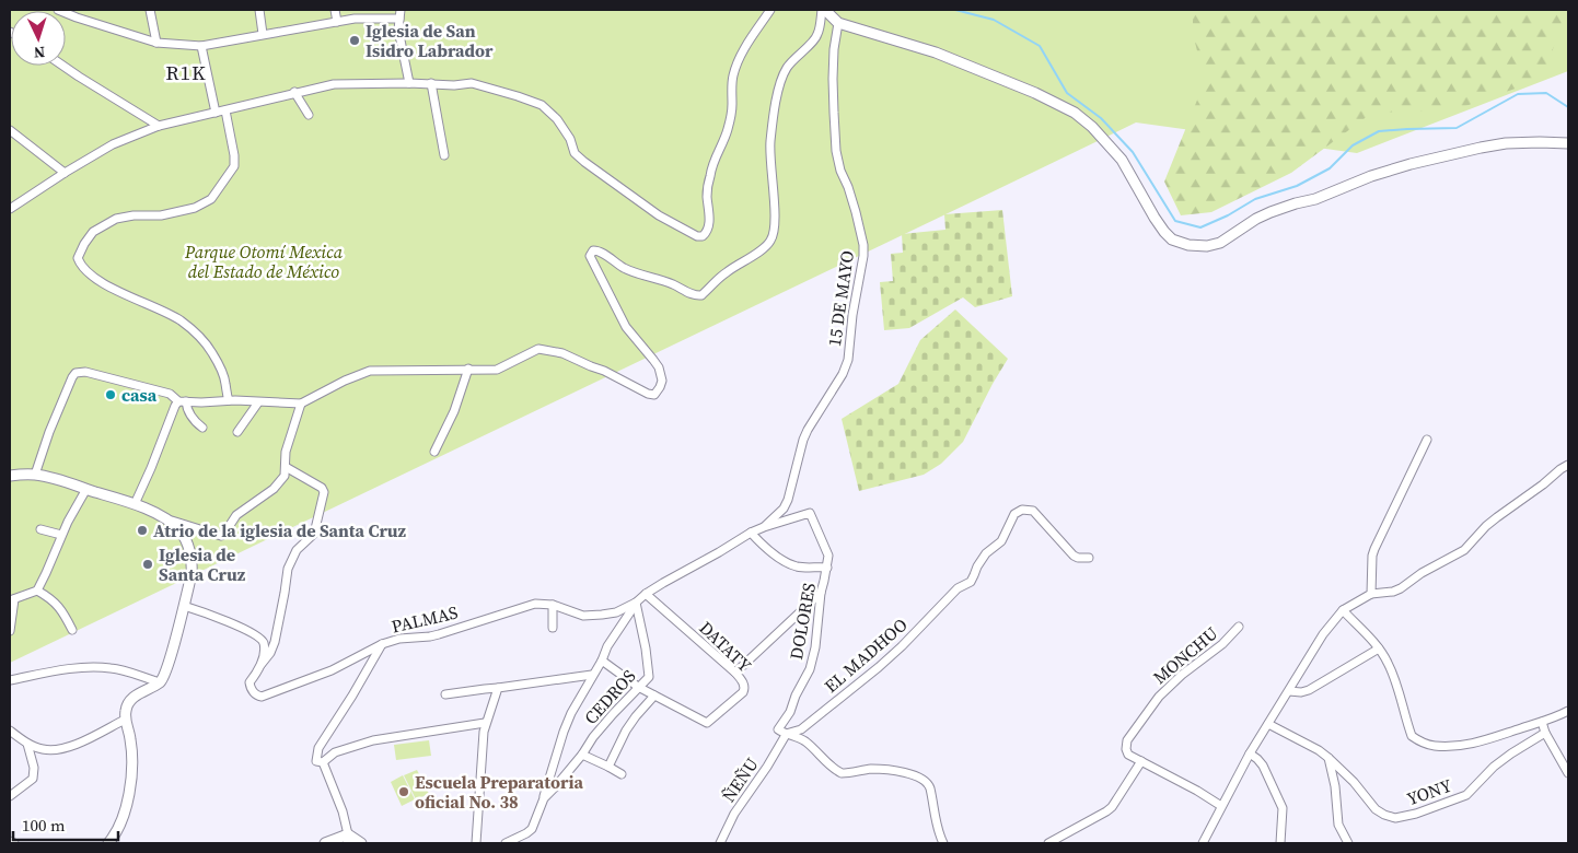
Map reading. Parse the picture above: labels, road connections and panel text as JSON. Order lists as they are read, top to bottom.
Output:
{
  "streets": {
    "street": [
      "15 DE MAYO",
      "PALMAS",
      "DOLORES",
      "DATATY",
      "EL MADHOO",
      "MONCHU",
      "CEDROS",
      "ÑEÑU",
      "YONY"
    ]
  },
  "crossings": [
    ["15 DE MAYO", "DOLORES"],
    ["PALMAS", "CEDROS"],
    ["DOLORES", "EL MADHOO"],
    ["DOLORES", "ÑEÑU"],
    ["EL MADHOO", "ÑEÑU"]
  ],
  "districts": ["R1K"],
  "parks": ["Parque Otomí Mexica del Estado de México"],
  "places": [
    "Iglesia de San Isidro Labrador",
    "casa",
    "Atrio de la iglesia de Santa Cruz",
    "Iglesia de Santa Cruz",
    "Escuela Preparatoria oficial No. 38"
  ],
  "scale_bar": "100 m",
  "north": "bottom"
}
